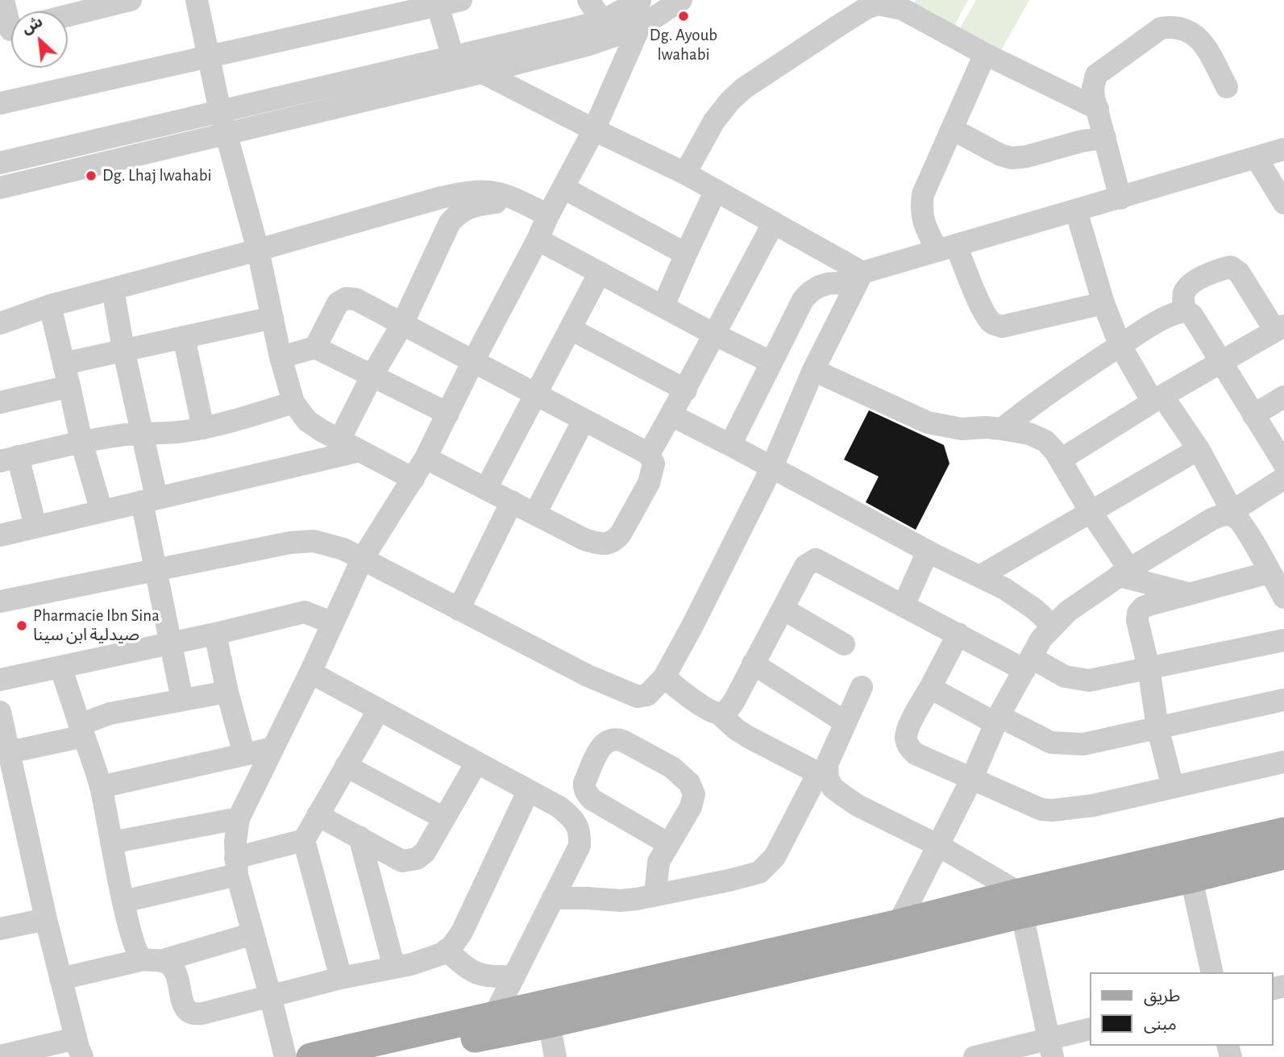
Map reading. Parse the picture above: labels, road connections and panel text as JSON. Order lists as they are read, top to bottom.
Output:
{
  "places": ["Dg. Ayoub lwahabi", "Dg. Lhaj lwahabi", "Pharmacie Ibn Sina صيدلية ابن سينا"],
  "legend": ["طريق", "مبنى"],
  "north": "top left"
}
